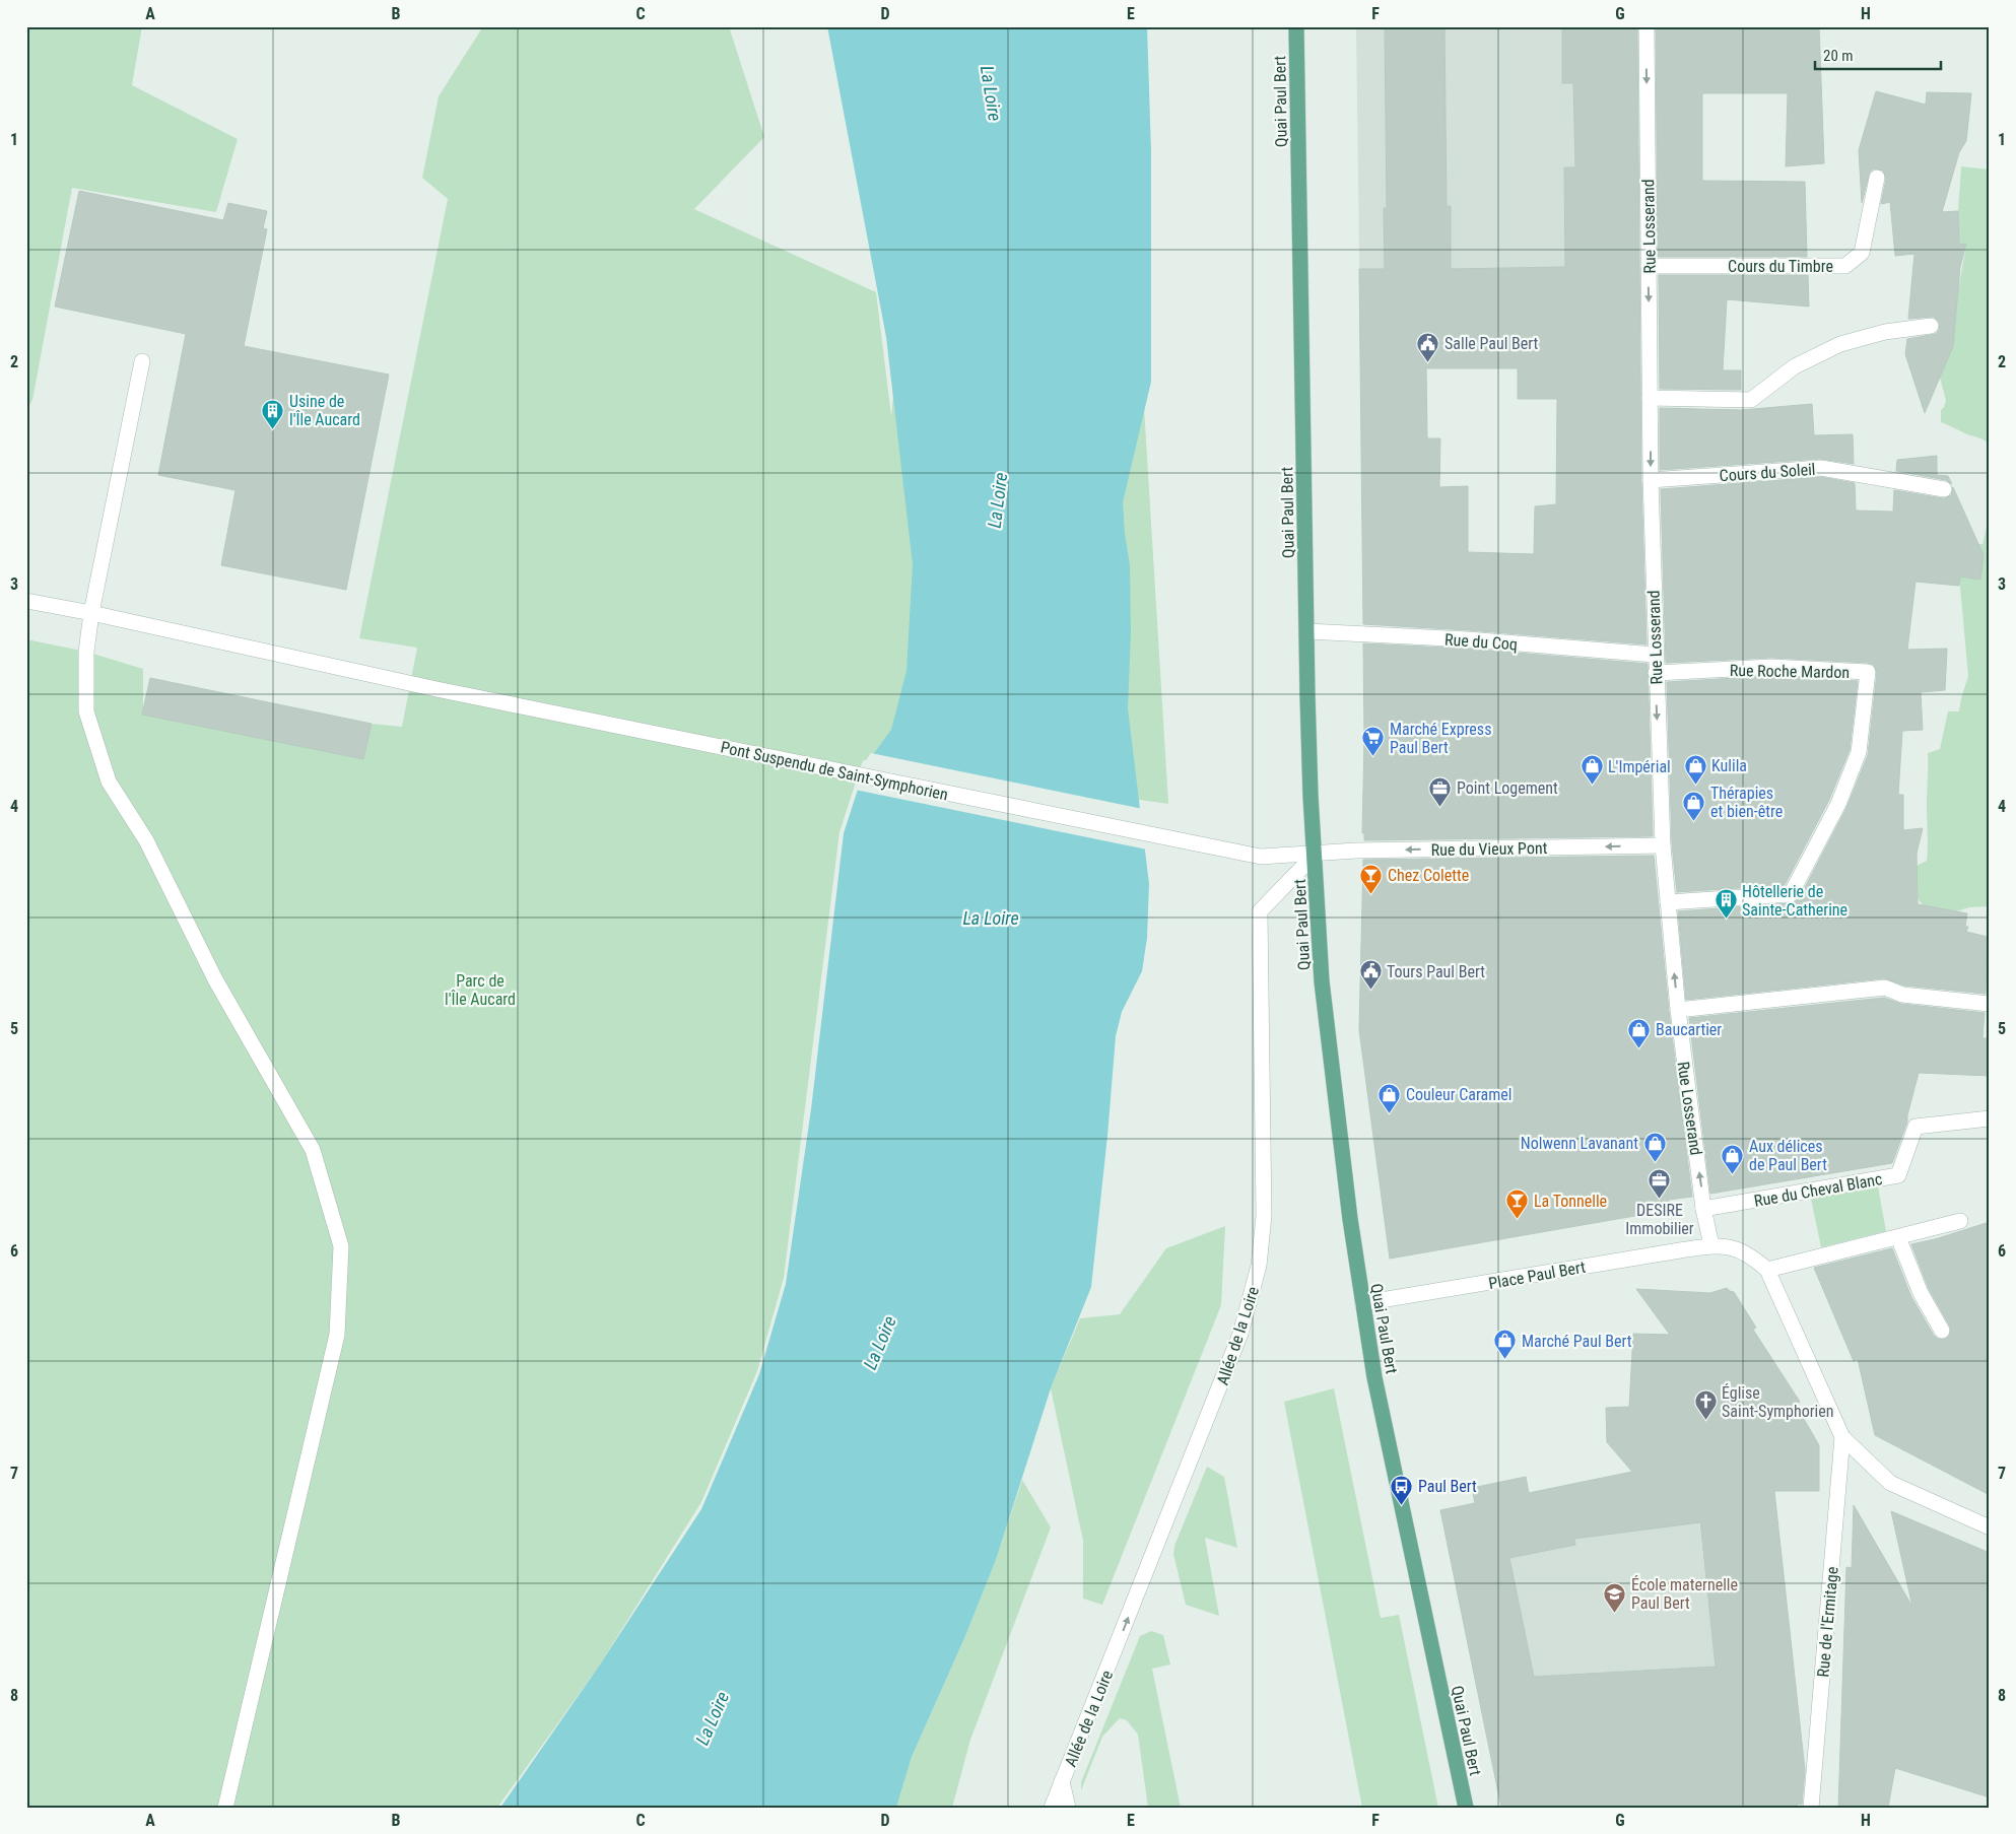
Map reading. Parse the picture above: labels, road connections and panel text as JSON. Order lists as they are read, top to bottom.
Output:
{
  "streets": {
    "main road": ["Quai Paul Bert"],
    "street": [
      "Rue Losserand",
      "Cours du Timbre",
      "Cours du Soleil",
      "Rue du Coq",
      "Rue Roche Mardon",
      "Pont Suspendu de Saint-Symphorien",
      "Rue du Vieux Pont",
      "Rue du Cheval Blanc",
      "Place Paul Bert",
      "Allée de la Loire",
      "Rue de l'Ermitage"
    ]
  },
  "crossings": [
    ["Quai Paul Bert", "Rue du Coq"],
    ["Quai Paul Bert", "Pont Suspendu de Saint-Symphorien"],
    ["Quai Paul Bert", "Rue du Vieux Pont"],
    ["Quai Paul Bert", "Place Paul Bert"],
    ["Quai Paul Bert", "Allée de la Loire"],
    ["Rue Losserand", "Cours du Timbre"],
    ["Rue Losserand", "Cours du Soleil"],
    ["Rue Losserand", "Rue du Coq"],
    ["Rue Losserand", "Rue Roche Mardon"],
    ["Rue Losserand", "Rue du Vieux Pont"],
    ["Rue Losserand", "Rue du Cheval Blanc"],
    ["Rue Losserand", "Place Paul Bert"],
    ["Pont Suspendu de Saint-Symphorien", "Rue du Vieux Pont"],
    ["Pont Suspendu de Saint-Symphorien", "Allée de la Loire"],
    ["Rue du Vieux Pont", "Allée de la Loire"]
  ],
  "one_way": ["Rue du Vieux Pont", "Allée de la Loire"],
  "water": ["La Loire"],
  "parks": ["Parc de l'Île Aucard"],
  "places": {
    "public building": ["Salle Paul Bert", "Tours Paul Bert"],
    "building": ["Usine de l'Île Aucard", "Hôtellerie de Sainte-Catherine"],
    "supermarket": ["Marché Express Paul Bert"],
    "shop": [
      "Kulila",
      "L'Impérial",
      "Thérapies et bien-être",
      "Baucartier",
      "Couleur Caramel",
      "Nolwenn Lavanant",
      "Aux délices de Paul Bert",
      "Marché Paul Bert"
    ],
    "office": ["Point Logement", "DESIRE Immobilier"],
    "bar": ["Chez Colette", "La Tonnelle"],
    "church": ["Église Saint-Symphorien"],
    "bus stop": ["Paul Bert"],
    "school or university": ["École maternelle Paul Bert"]
  },
  "scale_bar": "20 m",
  "grid": {
    "columns": [
      "A",
      "B",
      "C",
      "D",
      "E",
      "F",
      "G",
      "H"
    ],
    "rows": [
      "1",
      "2",
      "3",
      "4",
      "5",
      "6",
      "7",
      "8"
    ]
  }
}
